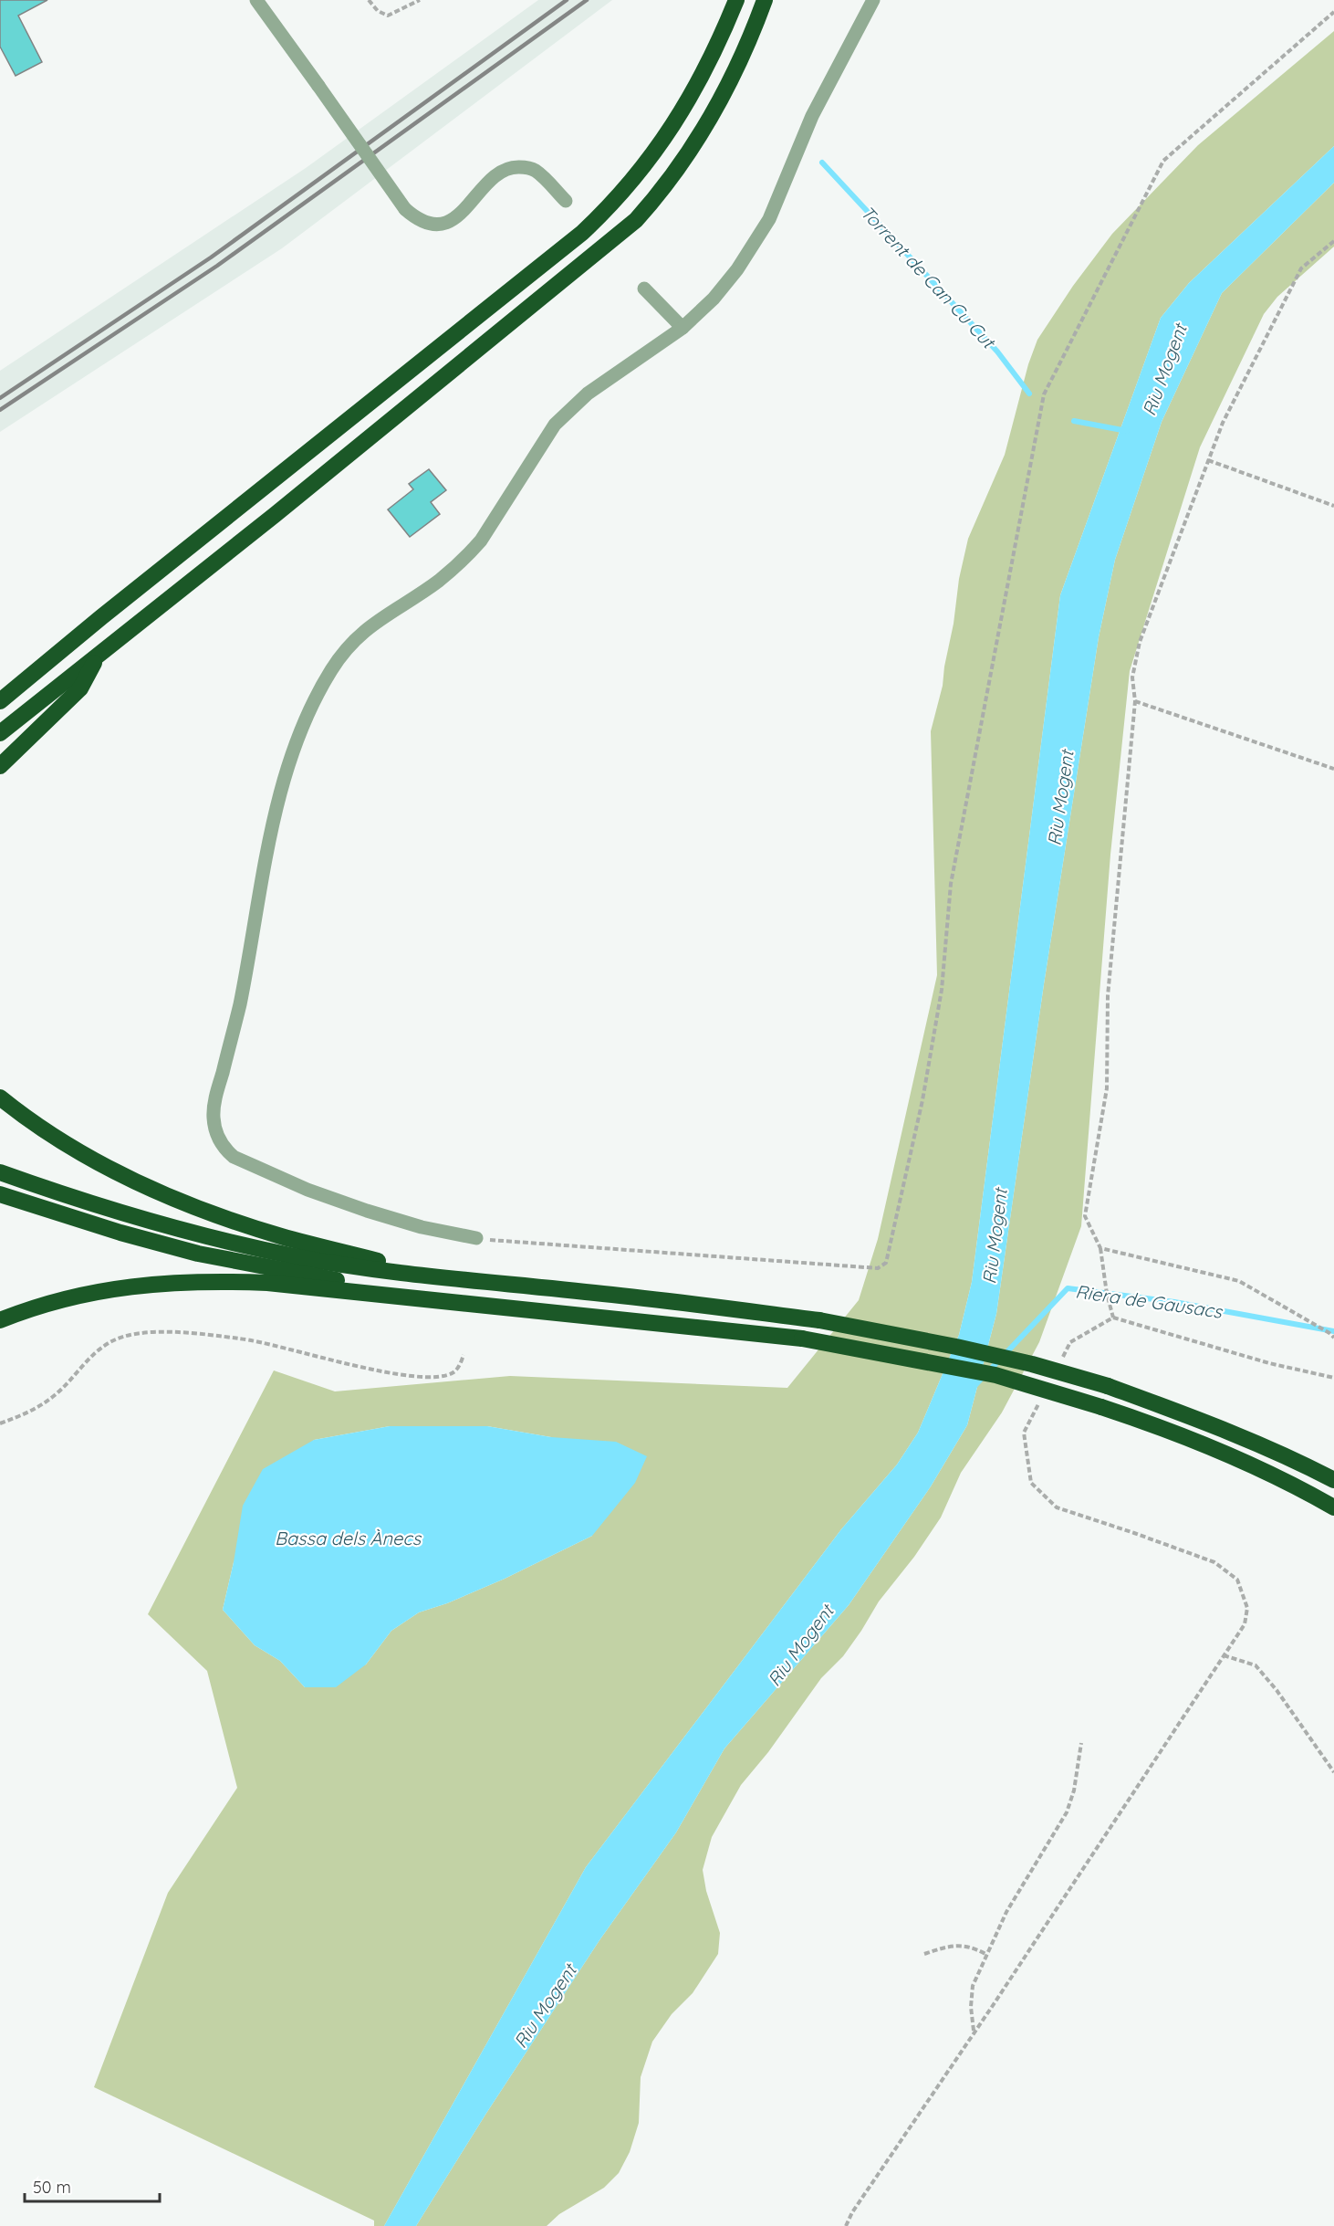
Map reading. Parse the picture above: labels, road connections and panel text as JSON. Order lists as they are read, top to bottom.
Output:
{
  "water": [
    "Torrent de Can Cu Cut",
    "Riu Mogent",
    "Riera de Gausacs",
    "Bassa dels Ànecs"
  ],
  "scale_bar": "50 m"
}
